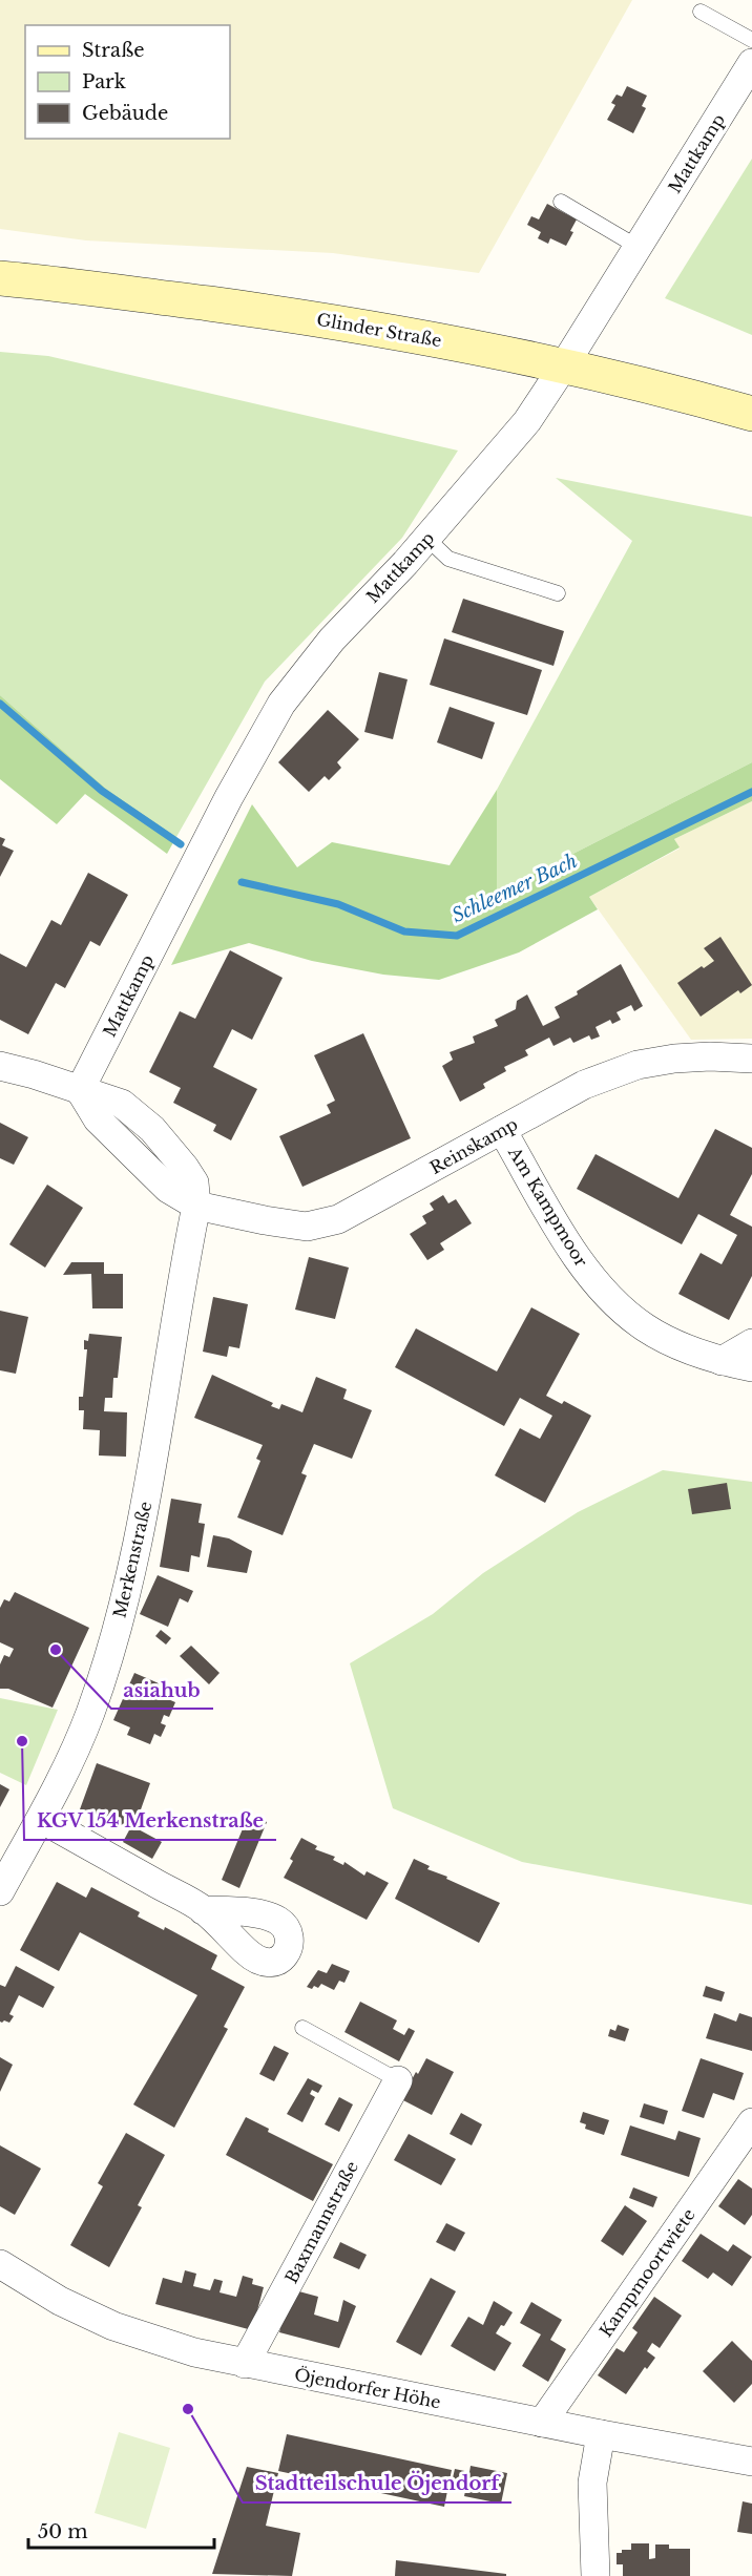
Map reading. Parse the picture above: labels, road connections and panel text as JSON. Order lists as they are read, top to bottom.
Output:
{
  "streets": {
    "main road": ["Glinder Straße"],
    "street": [
      "Mattkamp",
      "Reinskamp",
      "Am Kampmoor",
      "Merkenstraße",
      "Baxmannstraße",
      "Kampmoortwiete",
      "Öjendorfer Höhe"
    ]
  },
  "crossings": [
    ["Mattkamp", "Glinder Straße"],
    ["Reinskamp", "Am Kampmoor"],
    ["Reinskamp", "Merkenstraße"],
    ["Baxmannstraße", "Öjendorfer Höhe"],
    ["Kampmoortwiete", "Öjendorfer Höhe"]
  ],
  "water": ["Schleemer Bach"],
  "places": ["asiahub", "KGV 154 Merkenstraße", "Stadtteilschule Öjendorf"],
  "legend": ["Straße", "Park", "Gebäude"],
  "scale_bar": "50 m"
}
